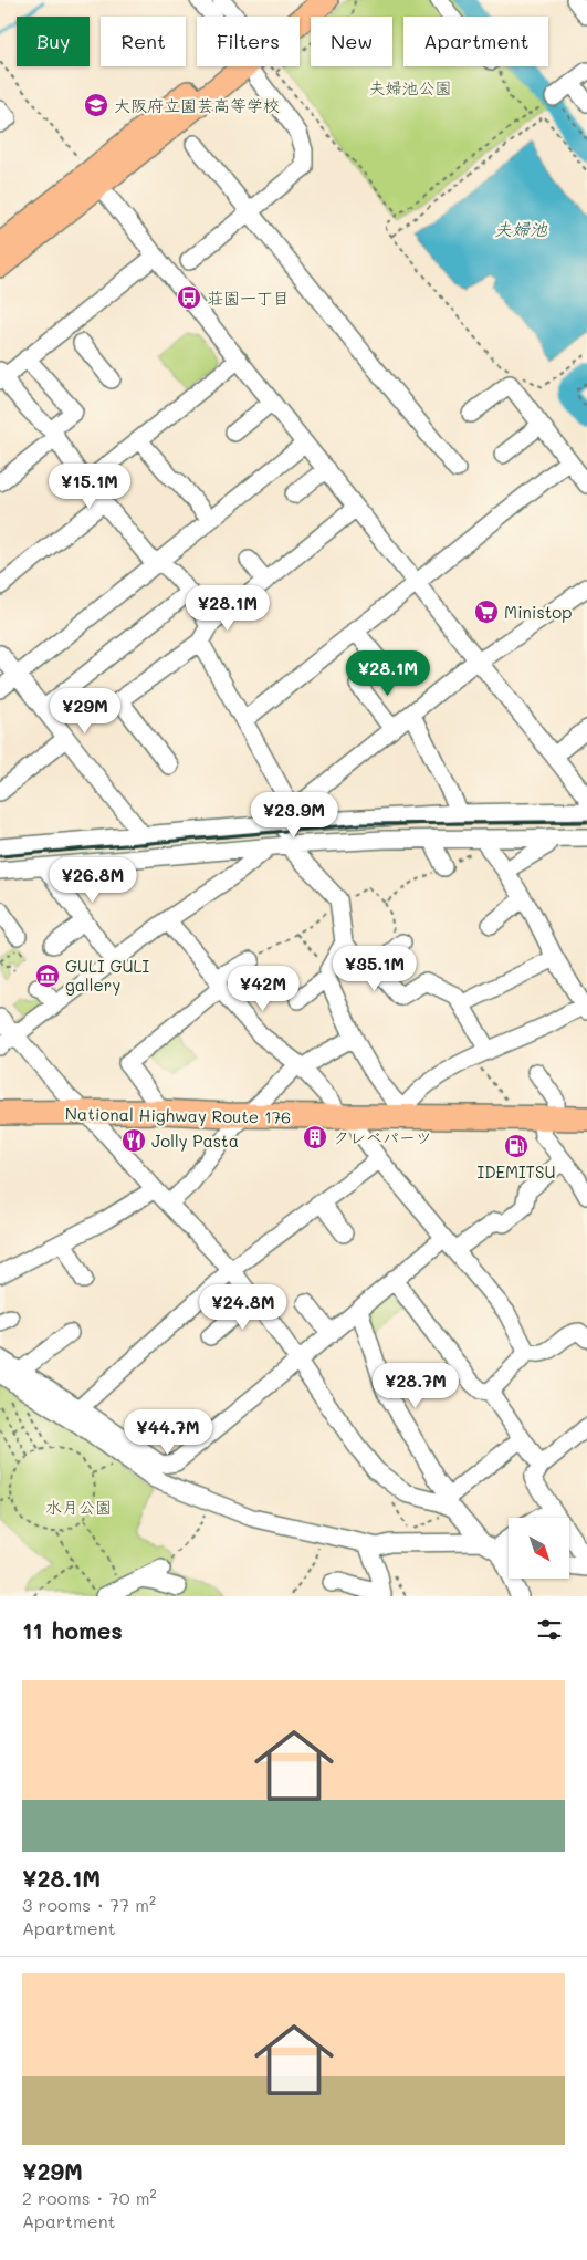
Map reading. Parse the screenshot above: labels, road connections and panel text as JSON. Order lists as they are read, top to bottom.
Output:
{
  "streets": {
    "highway": ["National Highway Route 176"]
  },
  "water": ["夫婦池"],
  "parks": ["夫婦池公園", "水月公園"],
  "places": {
    "school or university": ["大阪府立園芸高等学校"],
    "bus stop": ["荘園一丁目"],
    "supermarket": ["Ministop"],
    "museum": ["GULI GULI gallery"],
    "building": ["クレベパーツ"],
    "restaurant": ["Jolly Pasta"],
    "fuel station": ["IDEMITSU"]
  },
  "north": "bottom right",
  "page": {
    "chip": [
      "Buy",
      "Rent",
      "Filters",
      "New",
      "Apartment"
    ],
    "price": [
      "¥15.1M",
      "¥28.1M",
      "¥28.1M",
      "¥29M",
      "¥23.9M",
      "¥26.8M",
      "¥35.1M",
      "¥42M",
      "¥24.8M",
      "¥28.7M",
      "¥44.7M"
    ],
    "heading": "11 homes",
    "list": [
      {
        "name": "¥28.1M",
        "note": "3 rooms · 77 m² · Apartment"
      },
      {
        "name": "¥29M",
        "note": "2 rooms · 70 m² · Apartment"
      }
    ]
  }
}
